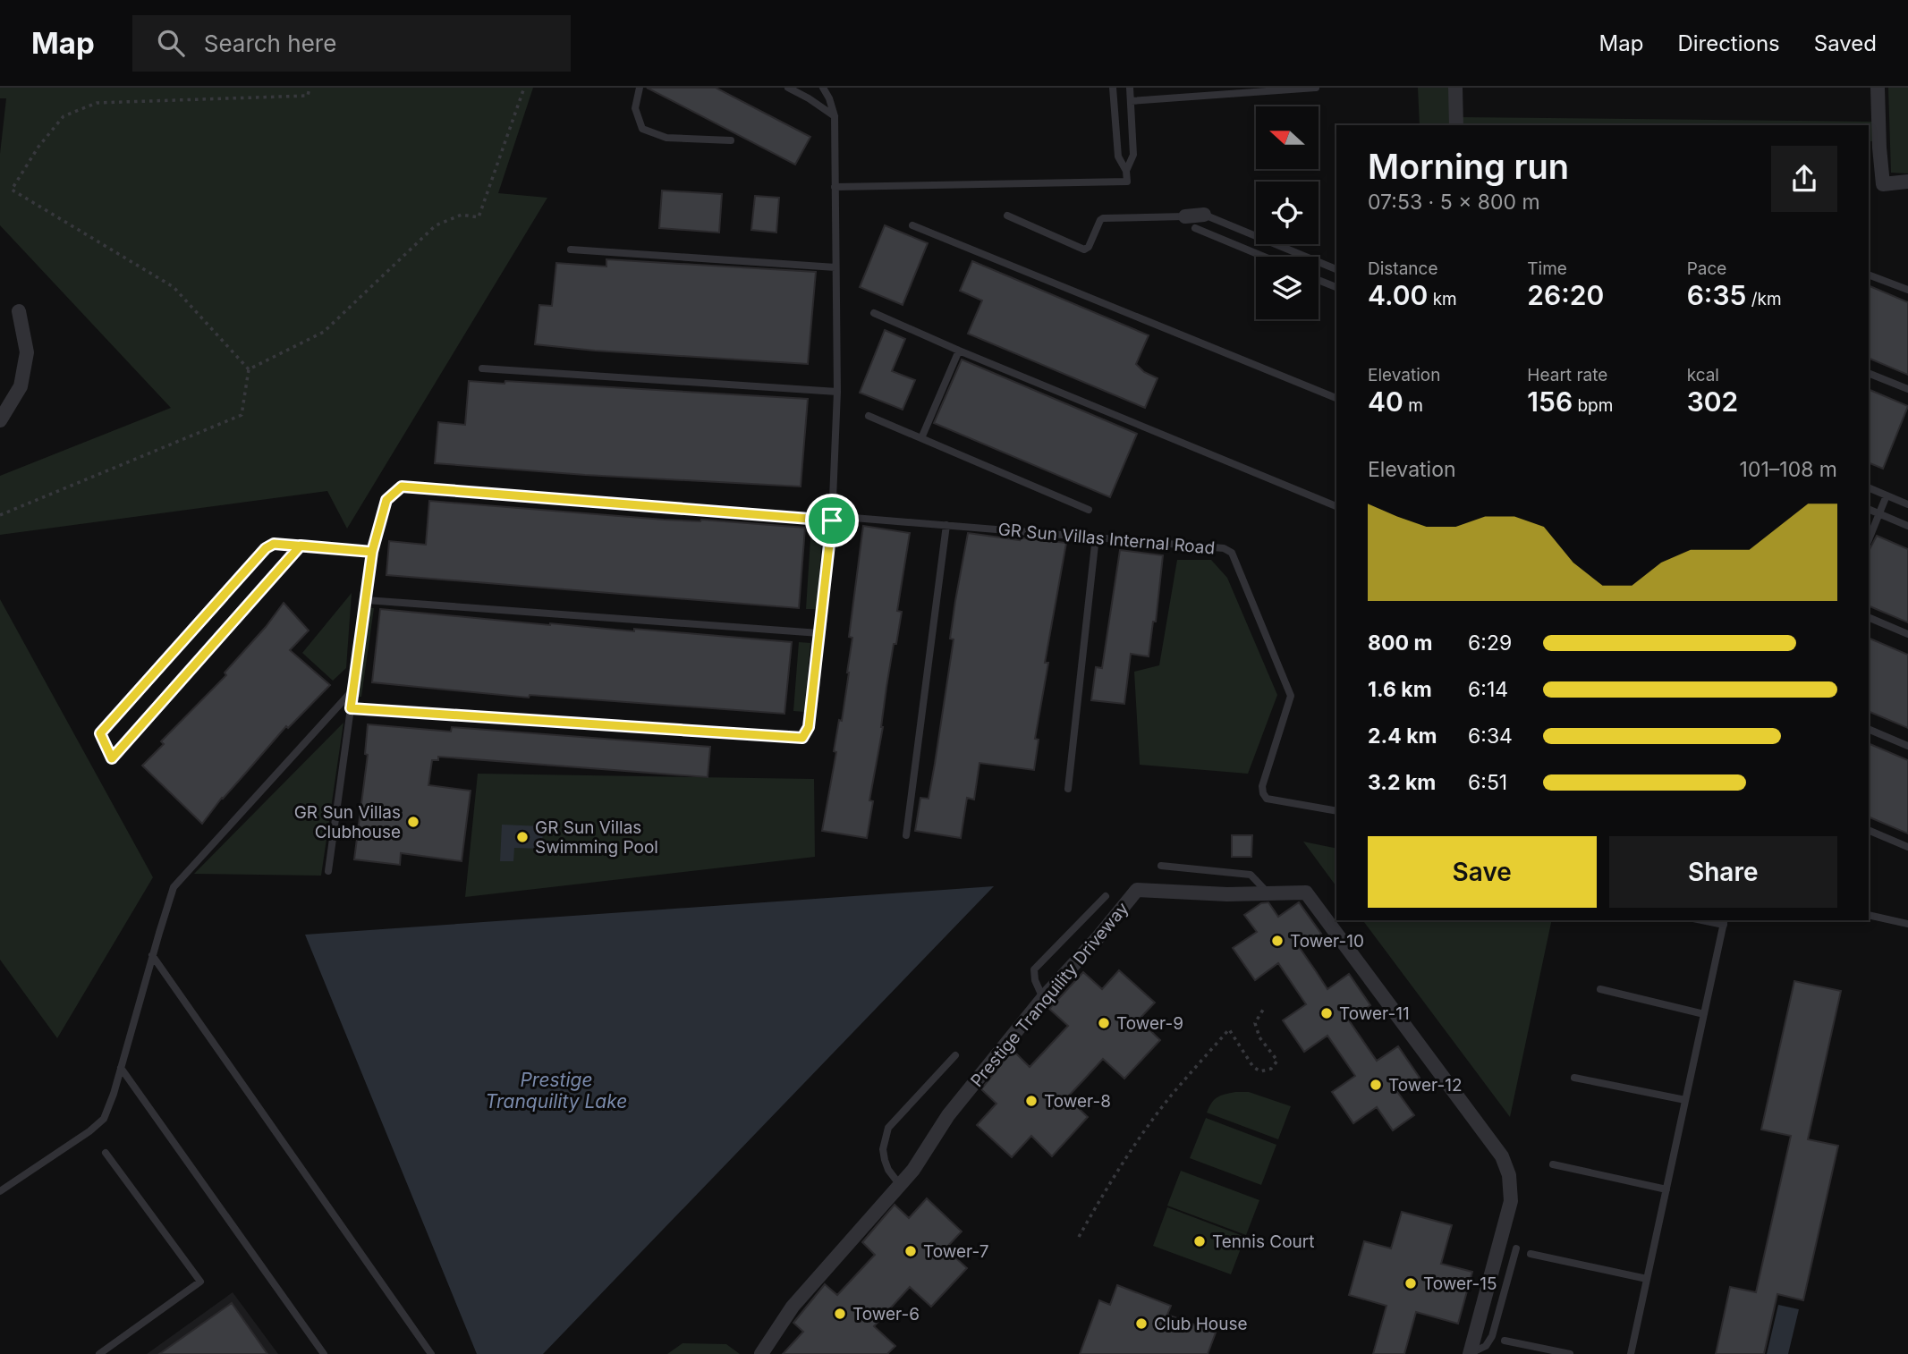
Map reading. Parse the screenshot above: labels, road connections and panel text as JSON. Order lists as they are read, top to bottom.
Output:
{
  "streets": {
    "street": ["Prestige Tranquility Driveway"],
    "lane": ["GR Sun Villas Internal Road"]
  },
  "water": ["Prestige Tranquility Lake"],
  "places": [
    "GR Sun Villas Clubhouse",
    "GR Sun Villas Swimming Pool",
    "Tower-10",
    "Tower-11",
    "Tower-9",
    "Tower-12",
    "Tower-8",
    "Tennis Court",
    "Tower-7",
    "Tower-15",
    "Tower-6",
    "Club House"
  ],
  "north": "left",
  "page": {
    "header": "Map",
    "search": "Search here",
    "nav": ["Map", "Directions", "Saved"],
    "heading": ["Morning run", "07:53 · 5 × 800 m"],
    "stats": [
      ["Distance", "4.00 km"],
      ["Time", "26:20"],
      ["Pace", "6:35 /km"],
      ["Elevation", "40 m"],
      ["Heart rate", "156 bpm"],
      ["kcal", "302"]
    ],
    "chart": ["Elevation", "101–108 m"],
    "list": [
      {
        "name": "800 m",
        "note": "6:29"
      },
      {
        "name": "1.6 km",
        "note": "6:14"
      },
      {
        "name": "2.4 km",
        "note": "6:34"
      },
      {
        "name": "3.2 km",
        "note": "6:51"
      }
    ],
    "buttons": ["Save", "Share"]
  }
}
